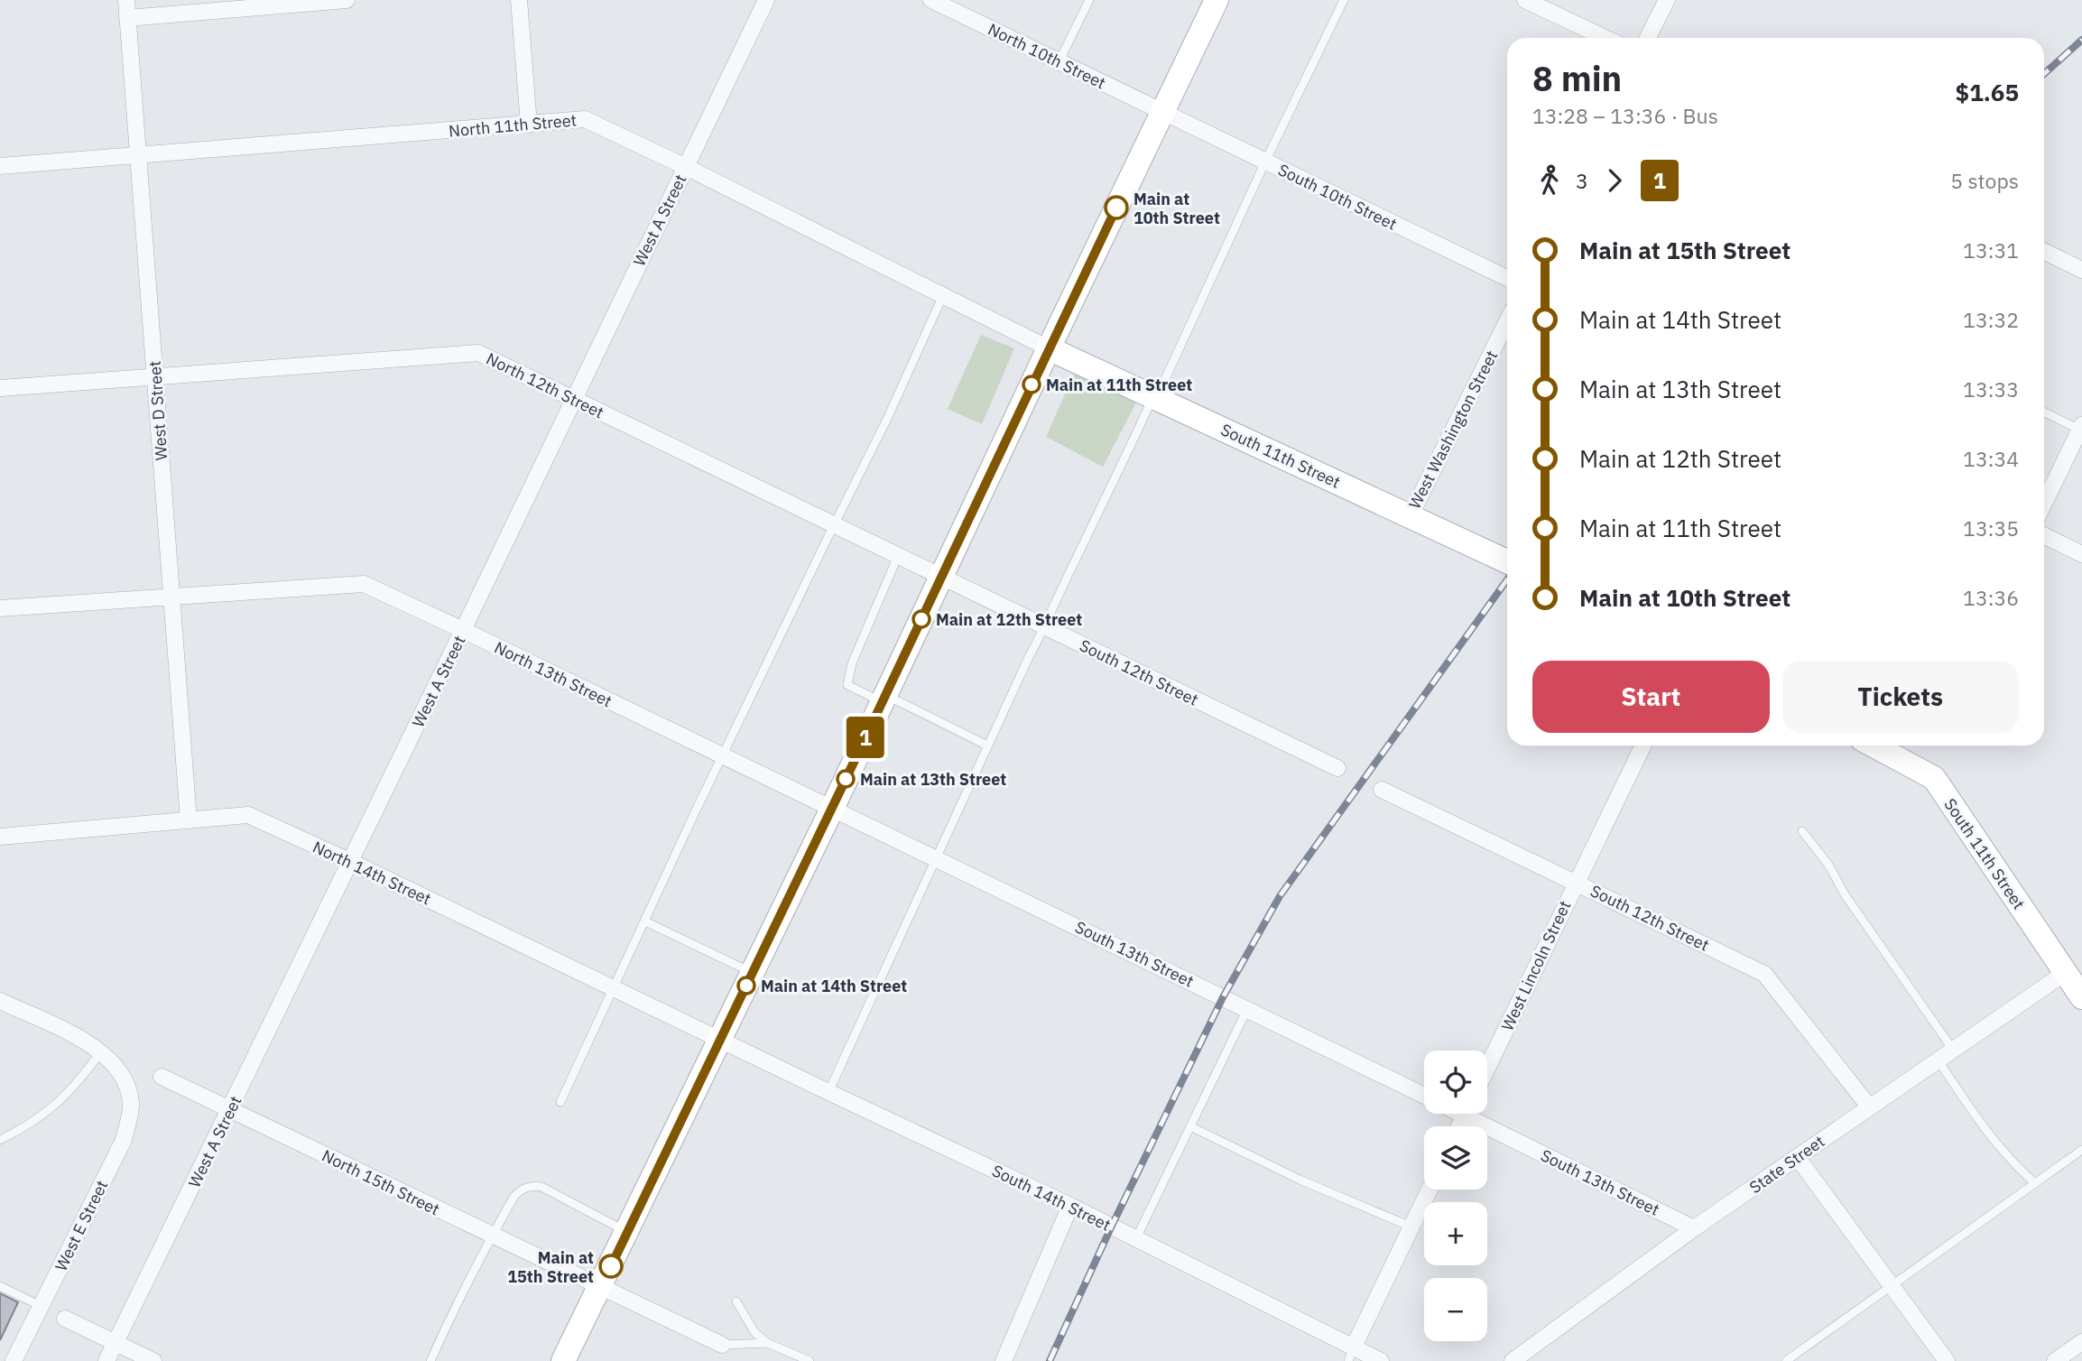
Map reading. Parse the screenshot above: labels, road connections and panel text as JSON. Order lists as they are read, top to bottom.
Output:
{
  "streets": {
    "main road": ["South 11th Street"],
    "street": [
      "North 10th Street",
      "North 11th Street",
      "South 10th Street",
      "West A Street",
      "North 12th Street",
      "West D Street",
      "West Washington Street",
      "South 12th Street",
      "North 13th Street",
      "North 14th Street",
      "South 13th Street",
      "West Lincoln Street",
      "State Street",
      "North 15th Street",
      "South 14th Street",
      "West E Street"
    ]
  },
  "crossings": [
    ["North 10th Street", "South 10th Street"],
    ["North 11th Street", "West A Street"],
    ["North 11th Street", "West D Street"],
    ["North 11th Street", "South 11th Street"],
    ["West A Street", "North 12th Street"],
    ["West A Street", "North 13th Street"],
    ["West A Street", "North 14th Street"],
    ["West A Street", "North 15th Street"],
    ["North 12th Street", "West D Street"],
    ["North 12th Street", "South 12th Street"],
    ["West D Street", "North 13th Street"],
    ["West D Street", "North 14th Street"],
    ["West Washington Street", "South 11th Street"],
    ["South 11th Street", "State Street"],
    ["South 12th Street", "West Lincoln Street"],
    ["South 12th Street", "State Street"],
    ["North 13th Street", "South 13th Street"],
    ["North 14th Street", "South 14th Street"],
    ["South 13th Street", "State Street"]
  ],
  "places": [
    "Main at 10th Street",
    "Main at 11th Street",
    "Main at 12th Street",
    "Main at 13th Street",
    "Main at 14th Street",
    "Main at 15th Street"
  ],
  "lines": ["bus line 1"],
  "page": {
    "on_map": "1",
    "heading": ["8 min", "13:28 – 13:36 · Bus", "$1.65"],
    "legs": ["3", "1", "5 stops"],
    "list": [
      {
        "name": "Main at 15th Street",
        "value": "13:31"
      },
      {
        "name": "Main at 14th Street",
        "value": "13:32"
      },
      {
        "name": "Main at 13th Street",
        "value": "13:33"
      },
      {
        "name": "Main at 12th Street",
        "value": "13:34"
      },
      {
        "name": "Main at 11th Street",
        "value": "13:35"
      },
      {
        "name": "Main at 10th Street",
        "value": "13:36"
      }
    ],
    "buttons": ["Start", "Tickets"],
    "map_buttons": ["+", "−"]
  }
}
